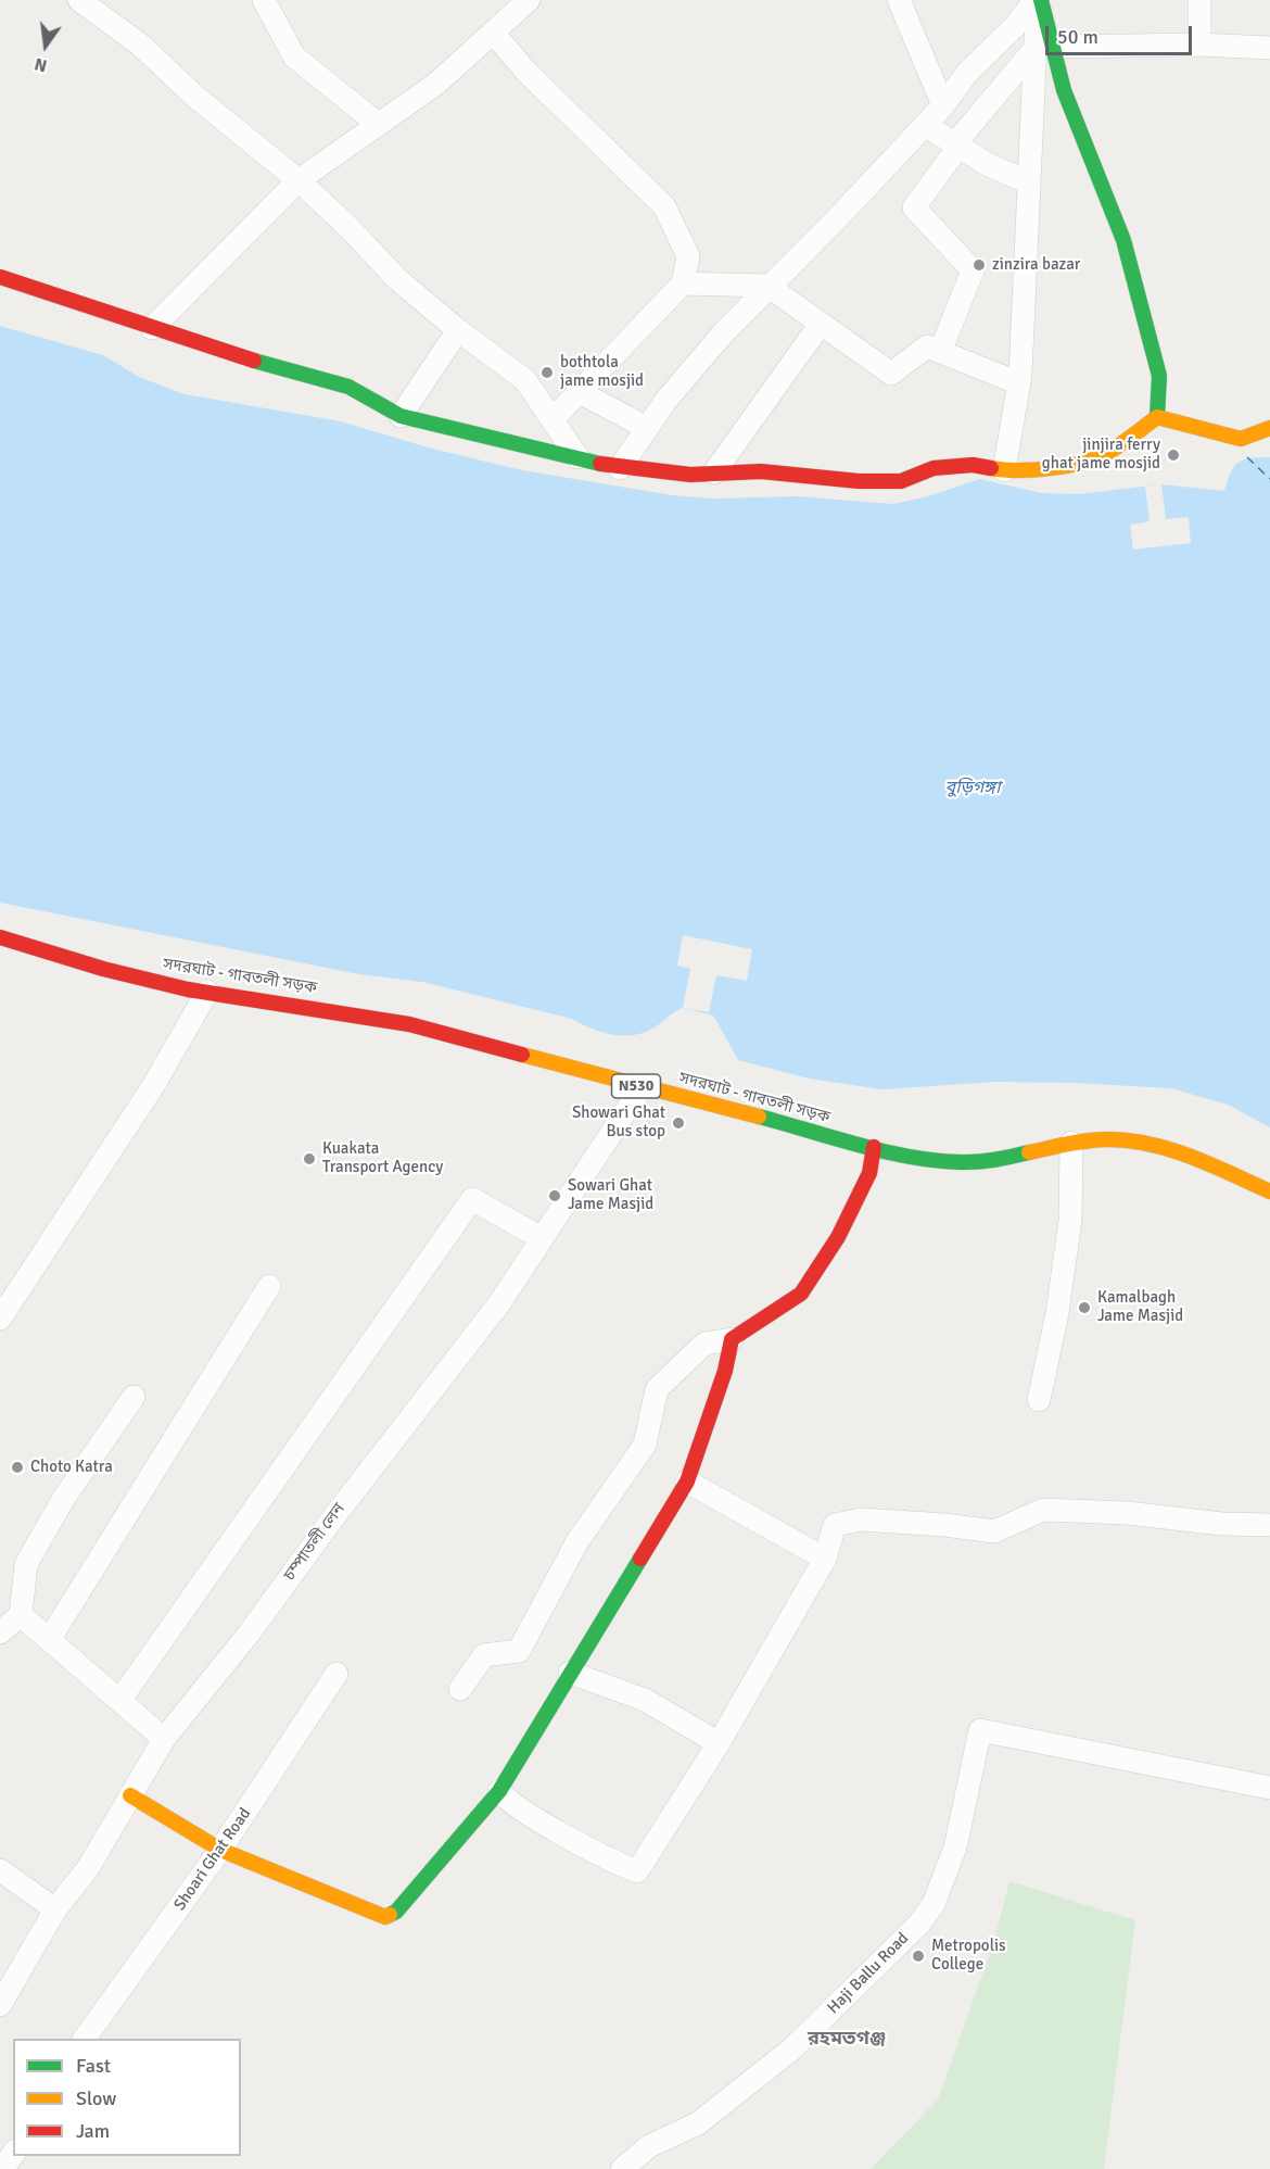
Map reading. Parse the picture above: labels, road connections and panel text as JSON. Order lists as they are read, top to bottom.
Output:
{
  "streets": {
    "main road": ["সদরঘাট - গাবতলী সড়ক", "N530"],
    "street": ["চম্পাতলী লেন", "Shoari Ghat Road", "Haji Ballu Road"]
  },
  "crossings": [
    ["সদরঘাট - গাবতলী সড়ক", "চম্পাতলী লেন"]
  ],
  "districts": ["রহমতগঞ্জ"],
  "water": ["বুড়িগঙ্গা"],
  "places": [
    "zinzira bazar",
    "bothtola jame mosjid",
    "jinjira ferry ghat jame mosjid",
    "Showari Ghat Bus stop",
    "Kuakata Transport Agency",
    "Sowari Ghat Jame Masjid",
    "Kamalbagh Jame Masjid",
    "Choto Katra",
    "Metropolis College"
  ],
  "legend": ["Fast", "Slow", "Jam"],
  "scale_bar": "50 m",
  "north": "bottom"
}
